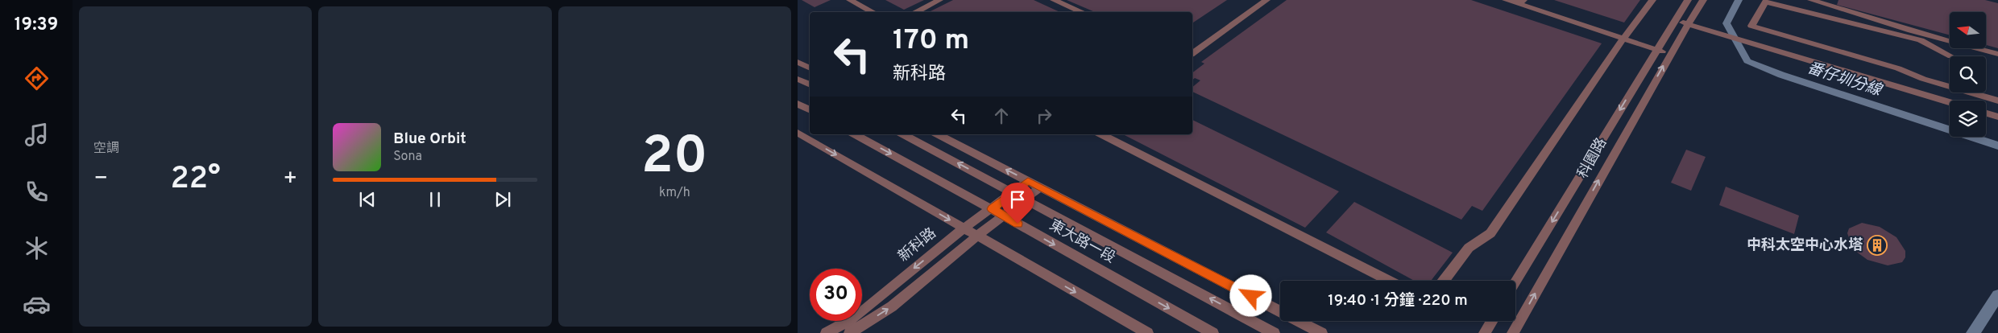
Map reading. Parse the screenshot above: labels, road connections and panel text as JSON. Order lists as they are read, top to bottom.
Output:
{
  "streets": {
    "street": ["科園路", "東大路一段", "新科路"]
  },
  "crossings": [
    ["東大路一段", "新科路"]
  ],
  "water": ["番仔圳分線"],
  "places": {
    "building": ["中科太空中心水塔"]
  },
  "north": "left",
  "page": {
    "tabs": "19:39",
    "tile": [
      "空調",
      ["20", "km/h"]
    ],
    "turn": ["170 m", "新科路"],
    "song": ["Blue Orbit", "Sona"],
    "heat": ["−", "22°", "+"],
    "limit": "30",
    "trip": "19:40 · 1 分鐘 · 220 m"
  }
}
